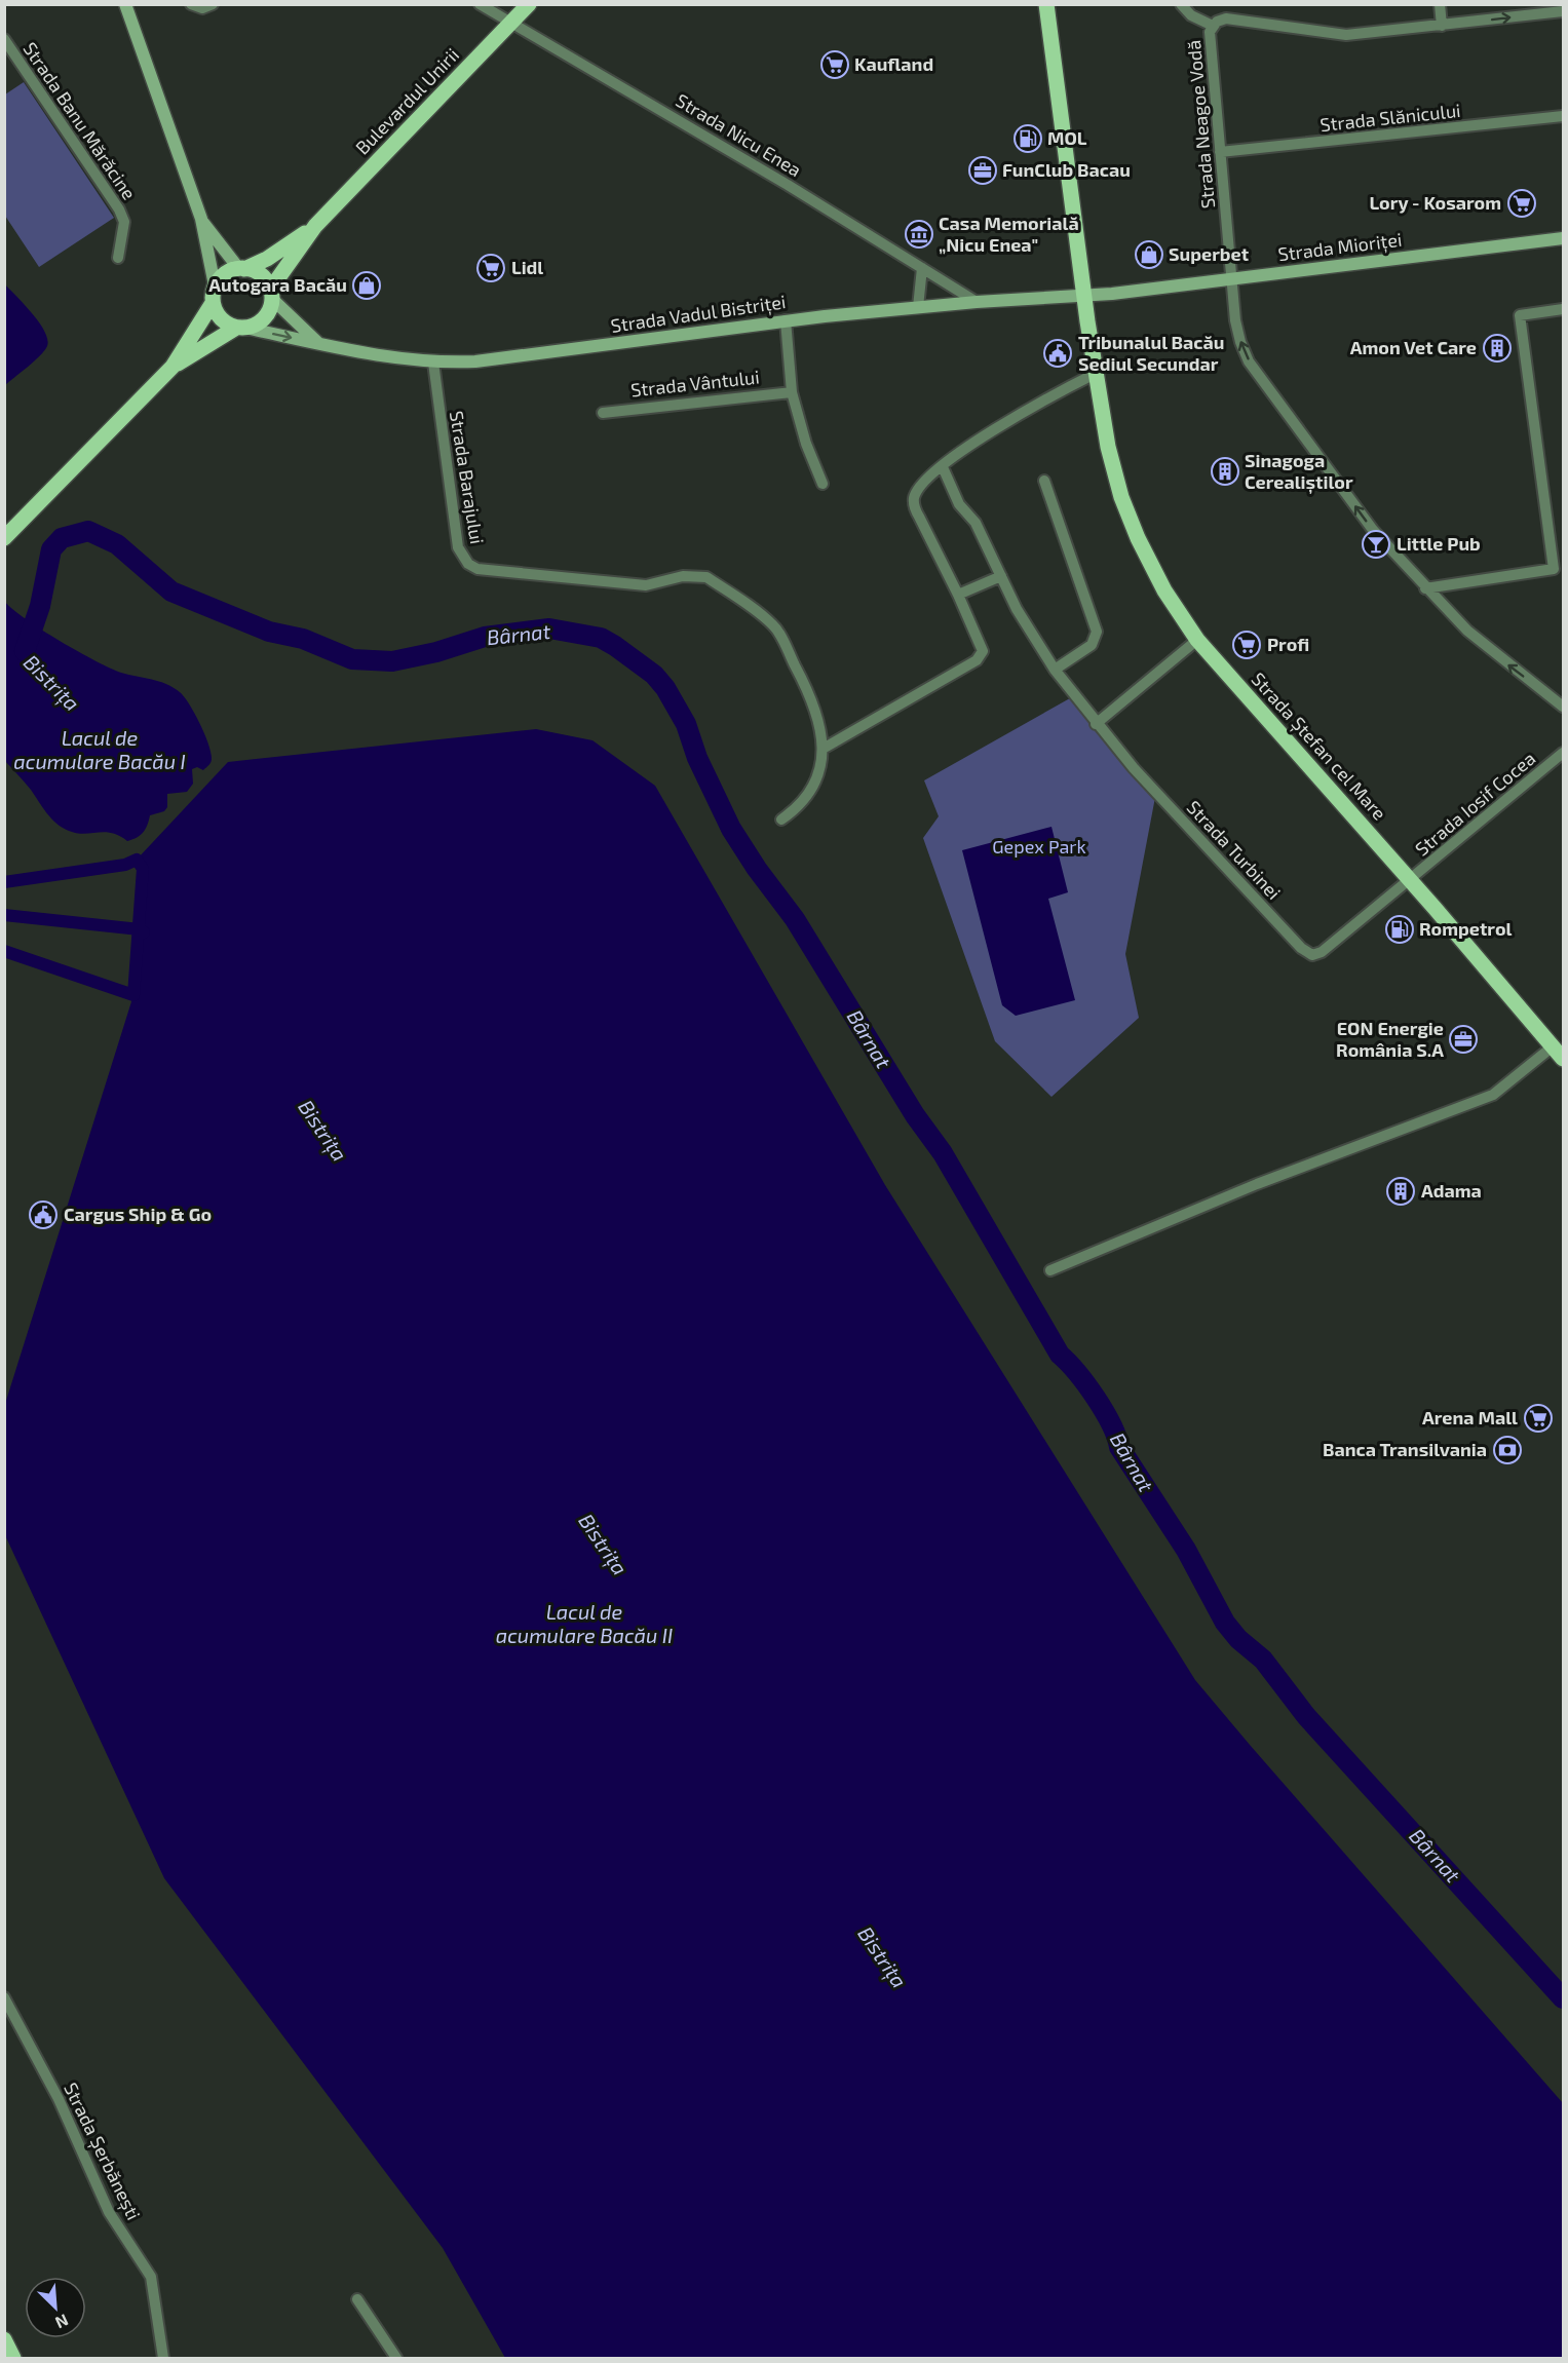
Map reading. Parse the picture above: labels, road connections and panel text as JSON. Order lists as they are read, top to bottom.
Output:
{
  "streets": {
    "main road": [
      "Bulevardul Unirii",
      "Strada Mioriței",
      "Strada Vadul Bistriței",
      "Strada Ștefan cel Mare"
    ],
    "street": [
      "Strada Slănicului",
      "Strada Banu Mărăcine",
      "Strada Neagoe Vodă",
      "Strada Nicu Enea",
      "Strada Vântului",
      "Strada Barajului",
      "Strada Iosif Cocea",
      "Strada Turbinei",
      "Strada Șerbănești"
    ]
  },
  "crossings": [
    ["Bulevardul Unirii", "Strada Nicu Enea"],
    ["Bulevardul Unirii", "Strada Vadul Bistriței"],
    ["Strada Slănicului", "Strada Neagoe Vodă"],
    ["Strada Neagoe Vodă", "Strada Mioriței"],
    ["Strada Nicu Enea", "Strada Vadul Bistriței"],
    ["Strada Mioriței", "Strada Vadul Bistriței"],
    ["Strada Mioriței", "Strada Ștefan cel Mare"],
    ["Strada Vadul Bistriței", "Strada Barajului"],
    ["Strada Vadul Bistriței", "Strada Ștefan cel Mare"],
    ["Strada Ștefan cel Mare", "Strada Iosif Cocea"],
    ["Strada Ștefan cel Mare", "Strada Turbinei"],
    ["Strada Iosif Cocea", "Strada Turbinei"]
  ],
  "water": [
    "Bârnat",
    "Bistrița",
    "Lacul de acumulare Bacău I",
    "Lacul de acumulare Bacău II"
  ],
  "parks": ["Gepex Park"],
  "places": {
    "supermarket": [
      "Kaufland",
      "Lory - Kosarom",
      "Lidl",
      "Profi",
      "Arena Mall"
    ],
    "fuel station": ["MOL", "Rompetrol"],
    "office": ["FunClub Bacau", "EON Energie România S.A"],
    "museum": ["Casa Memorială „Nicu Enea\""],
    "shop": ["Superbet", "Autogara Bacău"],
    "building": ["Amon Vet Care", "Sinagoga Cerealiștilor", "Adama"],
    "public building": ["Tribunalul Bacău Sediul Secundar", "Cargus Ship & Go"],
    "bar": ["Little Pub"],
    "bank": ["Banca Transilvania"]
  },
  "north": "bottom right"
}
